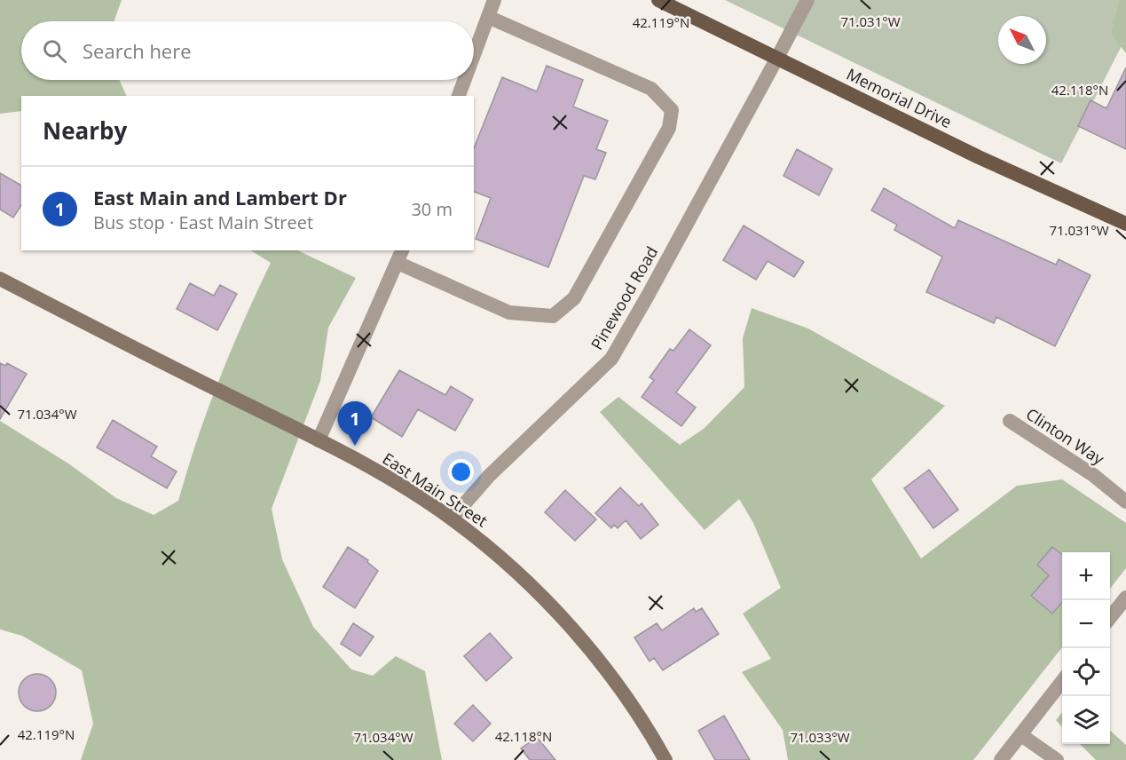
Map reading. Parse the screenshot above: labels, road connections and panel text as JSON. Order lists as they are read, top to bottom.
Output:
{
  "streets": {
    "main road": ["Memorial Drive", "East Main Street"],
    "street": ["Pinewood Road", "Clinton Way"]
  },
  "crossings": [
    ["Memorial Drive", "Pinewood Road"],
    ["Pinewood Road", "East Main Street"]
  ],
  "north": "top left",
  "page": {
    "search": "Search here",
    "heading": "Nearby",
    "list": [
      {
        "mark": "1",
        "name": "East Main and Lambert Dr",
        "note": "Bus stop · East Main Street",
        "value": "30 m"
      }
    ],
    "pins": "1",
    "map_buttons": ["+", "−"]
  },
  "coordinates": [
    "71.031°W",
    "42.119°N",
    "42.118°N",
    "71.034°W",
    "71.033°W"
  ]
}
